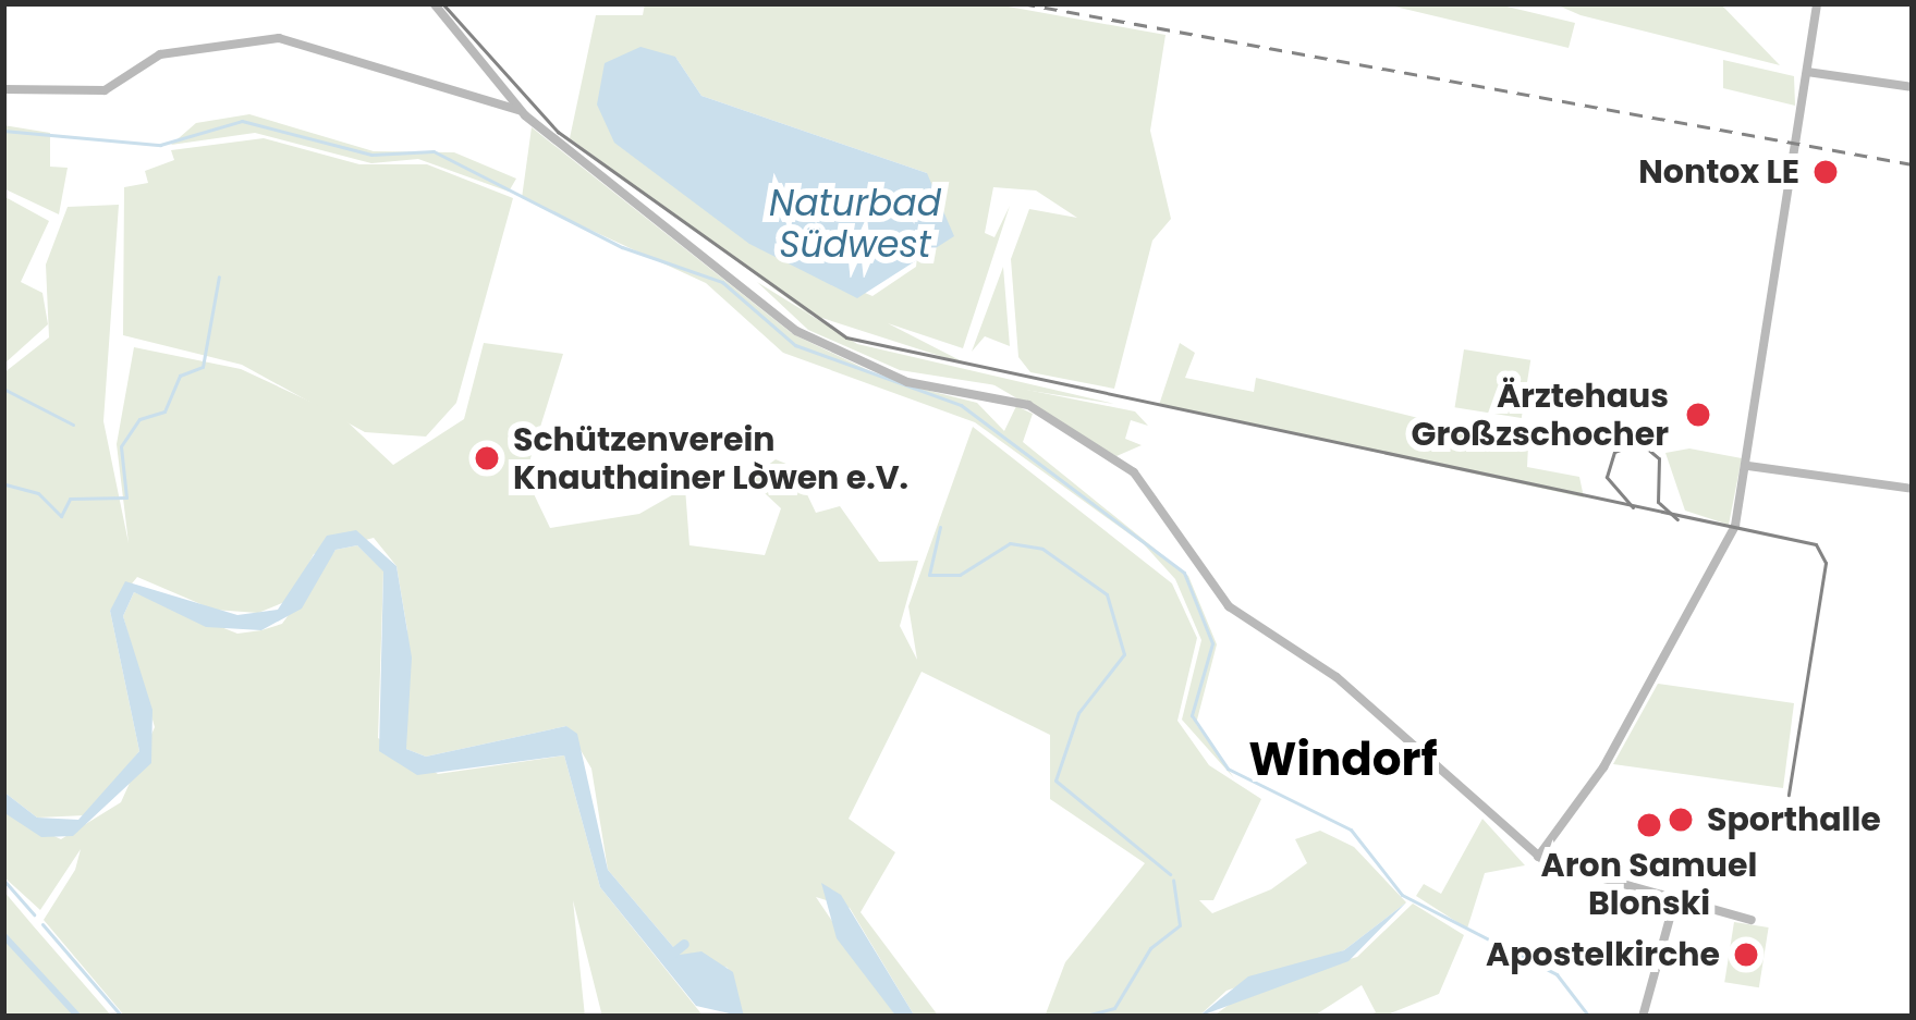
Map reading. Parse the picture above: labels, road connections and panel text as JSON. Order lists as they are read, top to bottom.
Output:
{
  "districts": ["Windorf"],
  "water": ["Naturbad Südwest"],
  "places": [
    "Nontox LE",
    "Ärztehaus Großzschocher",
    "Schützenverein Knauthainer Lòwen e.V.",
    "Sporthalle",
    "Aron Samuel Blonski",
    "Apostelkirche"
  ]
}
